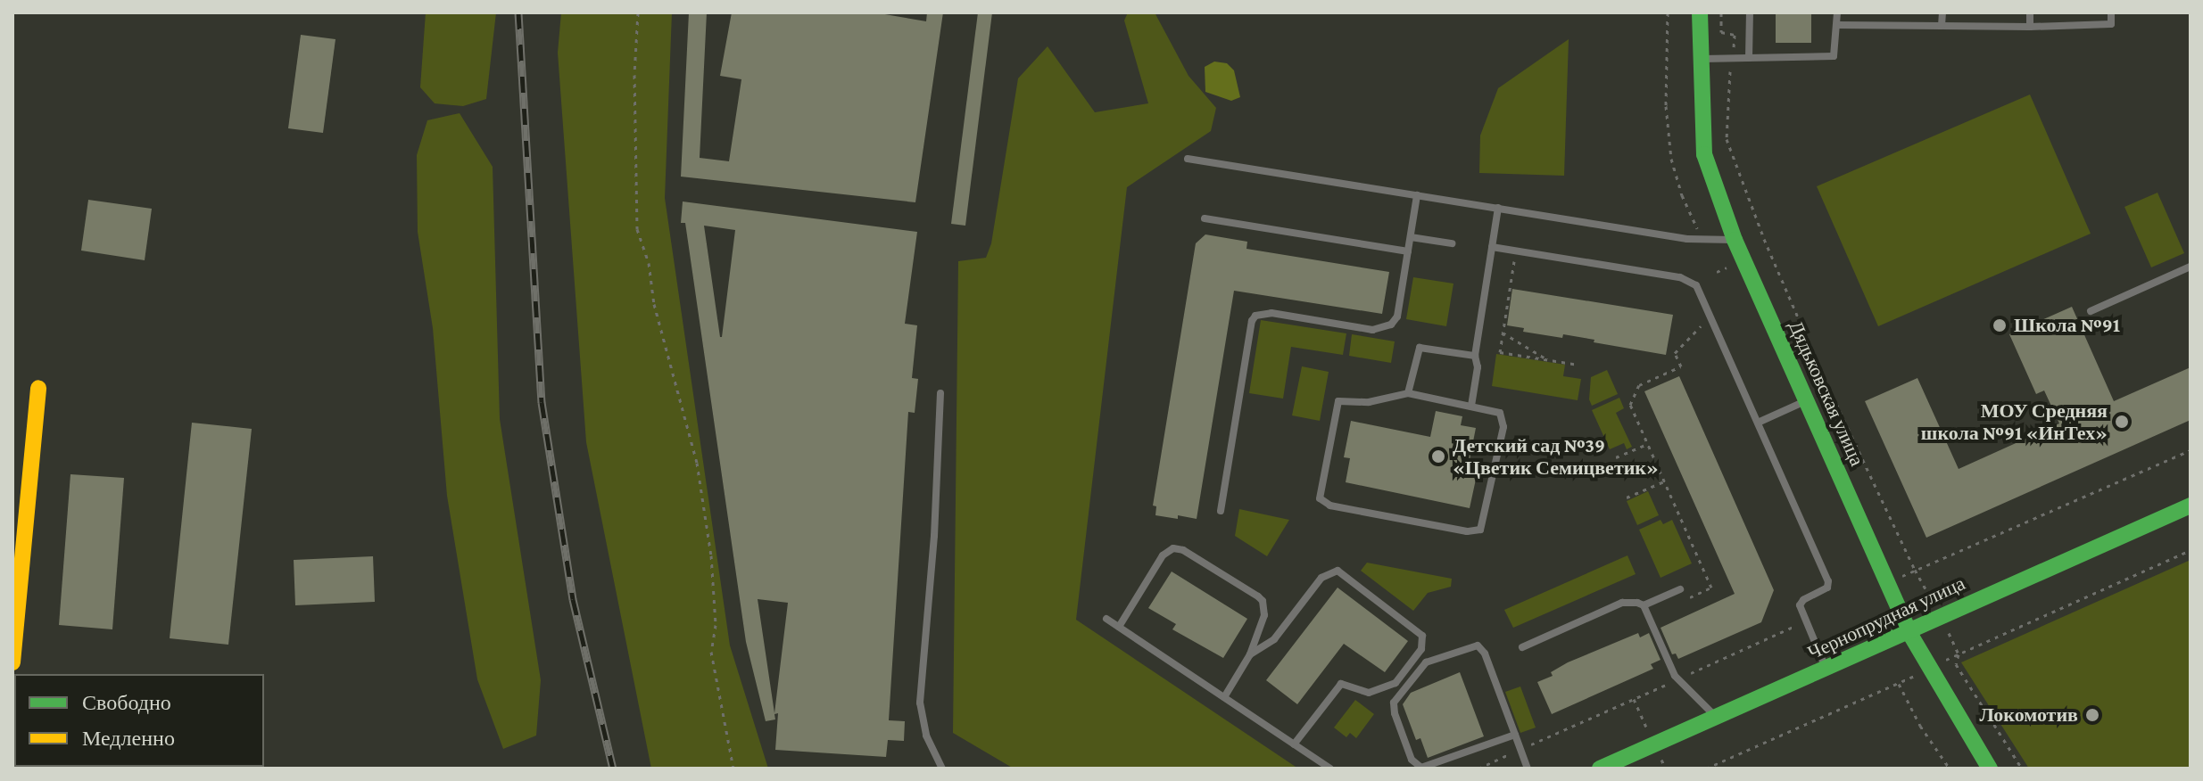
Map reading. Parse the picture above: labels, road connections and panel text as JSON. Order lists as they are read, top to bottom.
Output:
{
  "streets": {
    "street": ["Дядьковская улица", "Чернопрудная улица"]
  },
  "crossings": [
    ["Дядьковская улица", "Чернопрудная улица"]
  ],
  "places": [
    "Школа №91",
    "МОУ Средняя школа №91 «ИнТех»",
    "Детский сад №39 «Цветик Семицветик»",
    "Локомотив"
  ],
  "legend": ["Свободно", "Медленно"]
}
